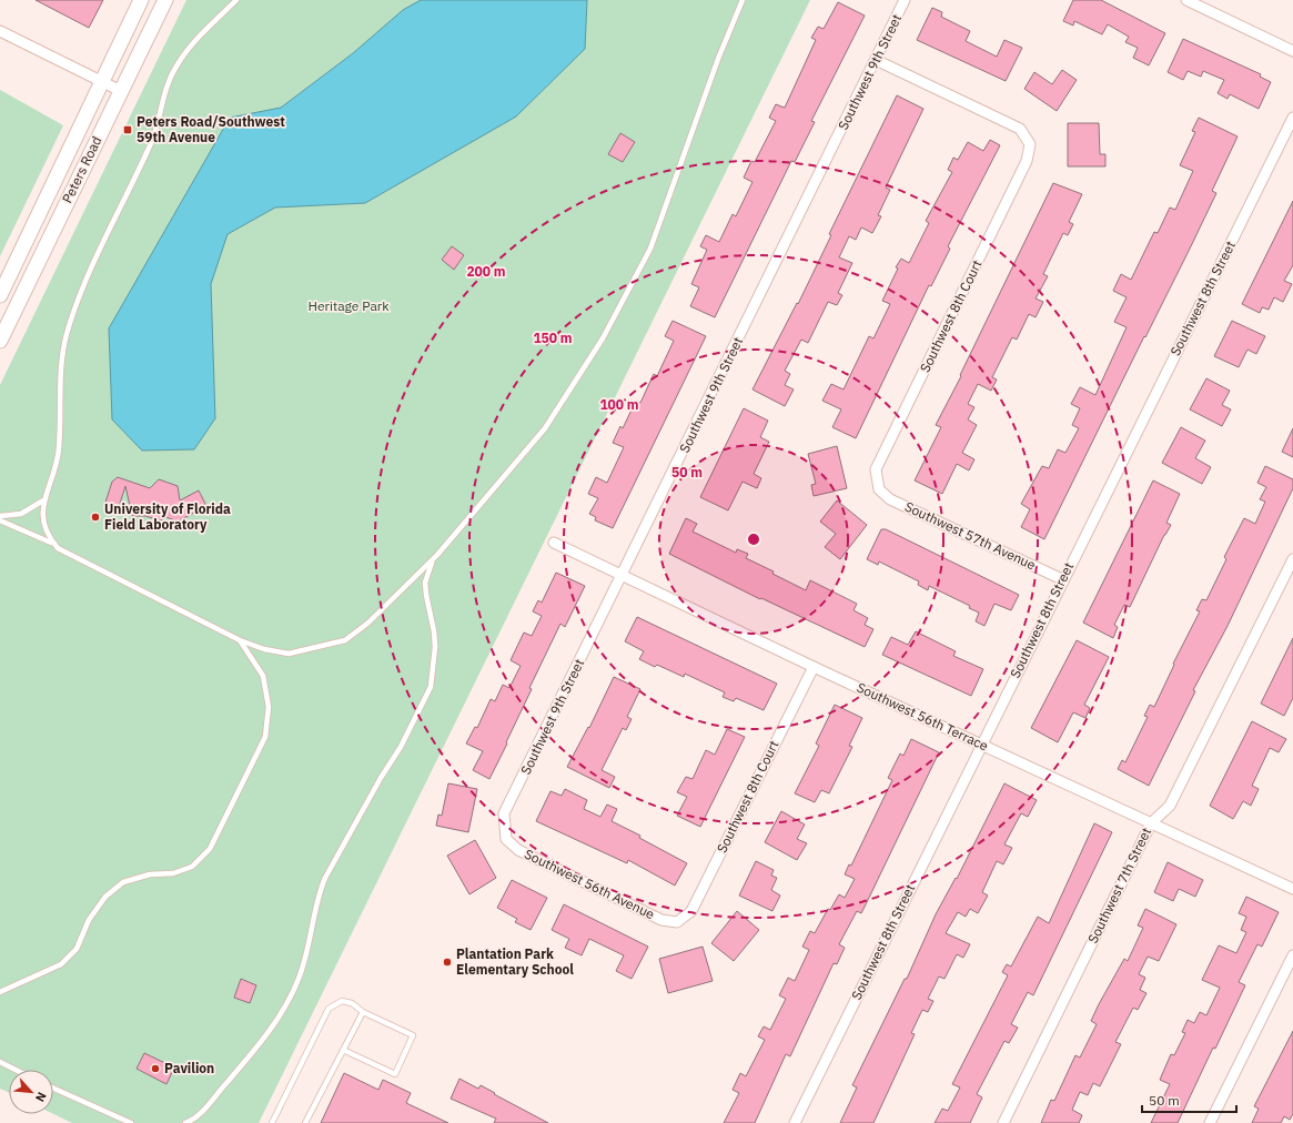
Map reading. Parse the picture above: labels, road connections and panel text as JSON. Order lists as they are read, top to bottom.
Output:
{
  "streets": {
    "main road": ["Peters Road"],
    "street": [
      "Southwest 9th Street",
      "Southwest 8th Street",
      "Southwest 8th Court",
      "Southwest 57th Avenue",
      "Southwest 56th Terrace",
      "Southwest 56th Avenue",
      "Southwest 7th Street"
    ]
  },
  "crossings": [
    ["Southwest 9th Street", "Southwest 8th Court"],
    ["Southwest 9th Street", "Southwest 56th Terrace"],
    ["Southwest 9th Street", "Southwest 56th Avenue"],
    ["Southwest 8th Street", "Southwest 57th Avenue"],
    ["Southwest 8th Street", "Southwest 56th Terrace"],
    ["Southwest 8th Court", "Southwest 57th Avenue"],
    ["Southwest 8th Court", "Southwest 56th Terrace"],
    ["Southwest 8th Court", "Southwest 56th Avenue"],
    ["Southwest 56th Terrace", "Southwest 7th Street"]
  ],
  "parks": ["Heritage Park"],
  "places": {
    "transit": ["Peters Road/Southwest 59th Avenue"],
    "other": ["University of Florida Field Laboratory", "Plantation Park Elementary School", "Pavilion"]
  },
  "scale_bar": "50 m",
  "north": "bottom right",
  "rings": [
    "200 m",
    "150 m",
    "100 m",
    "50 m"
  ]
}
